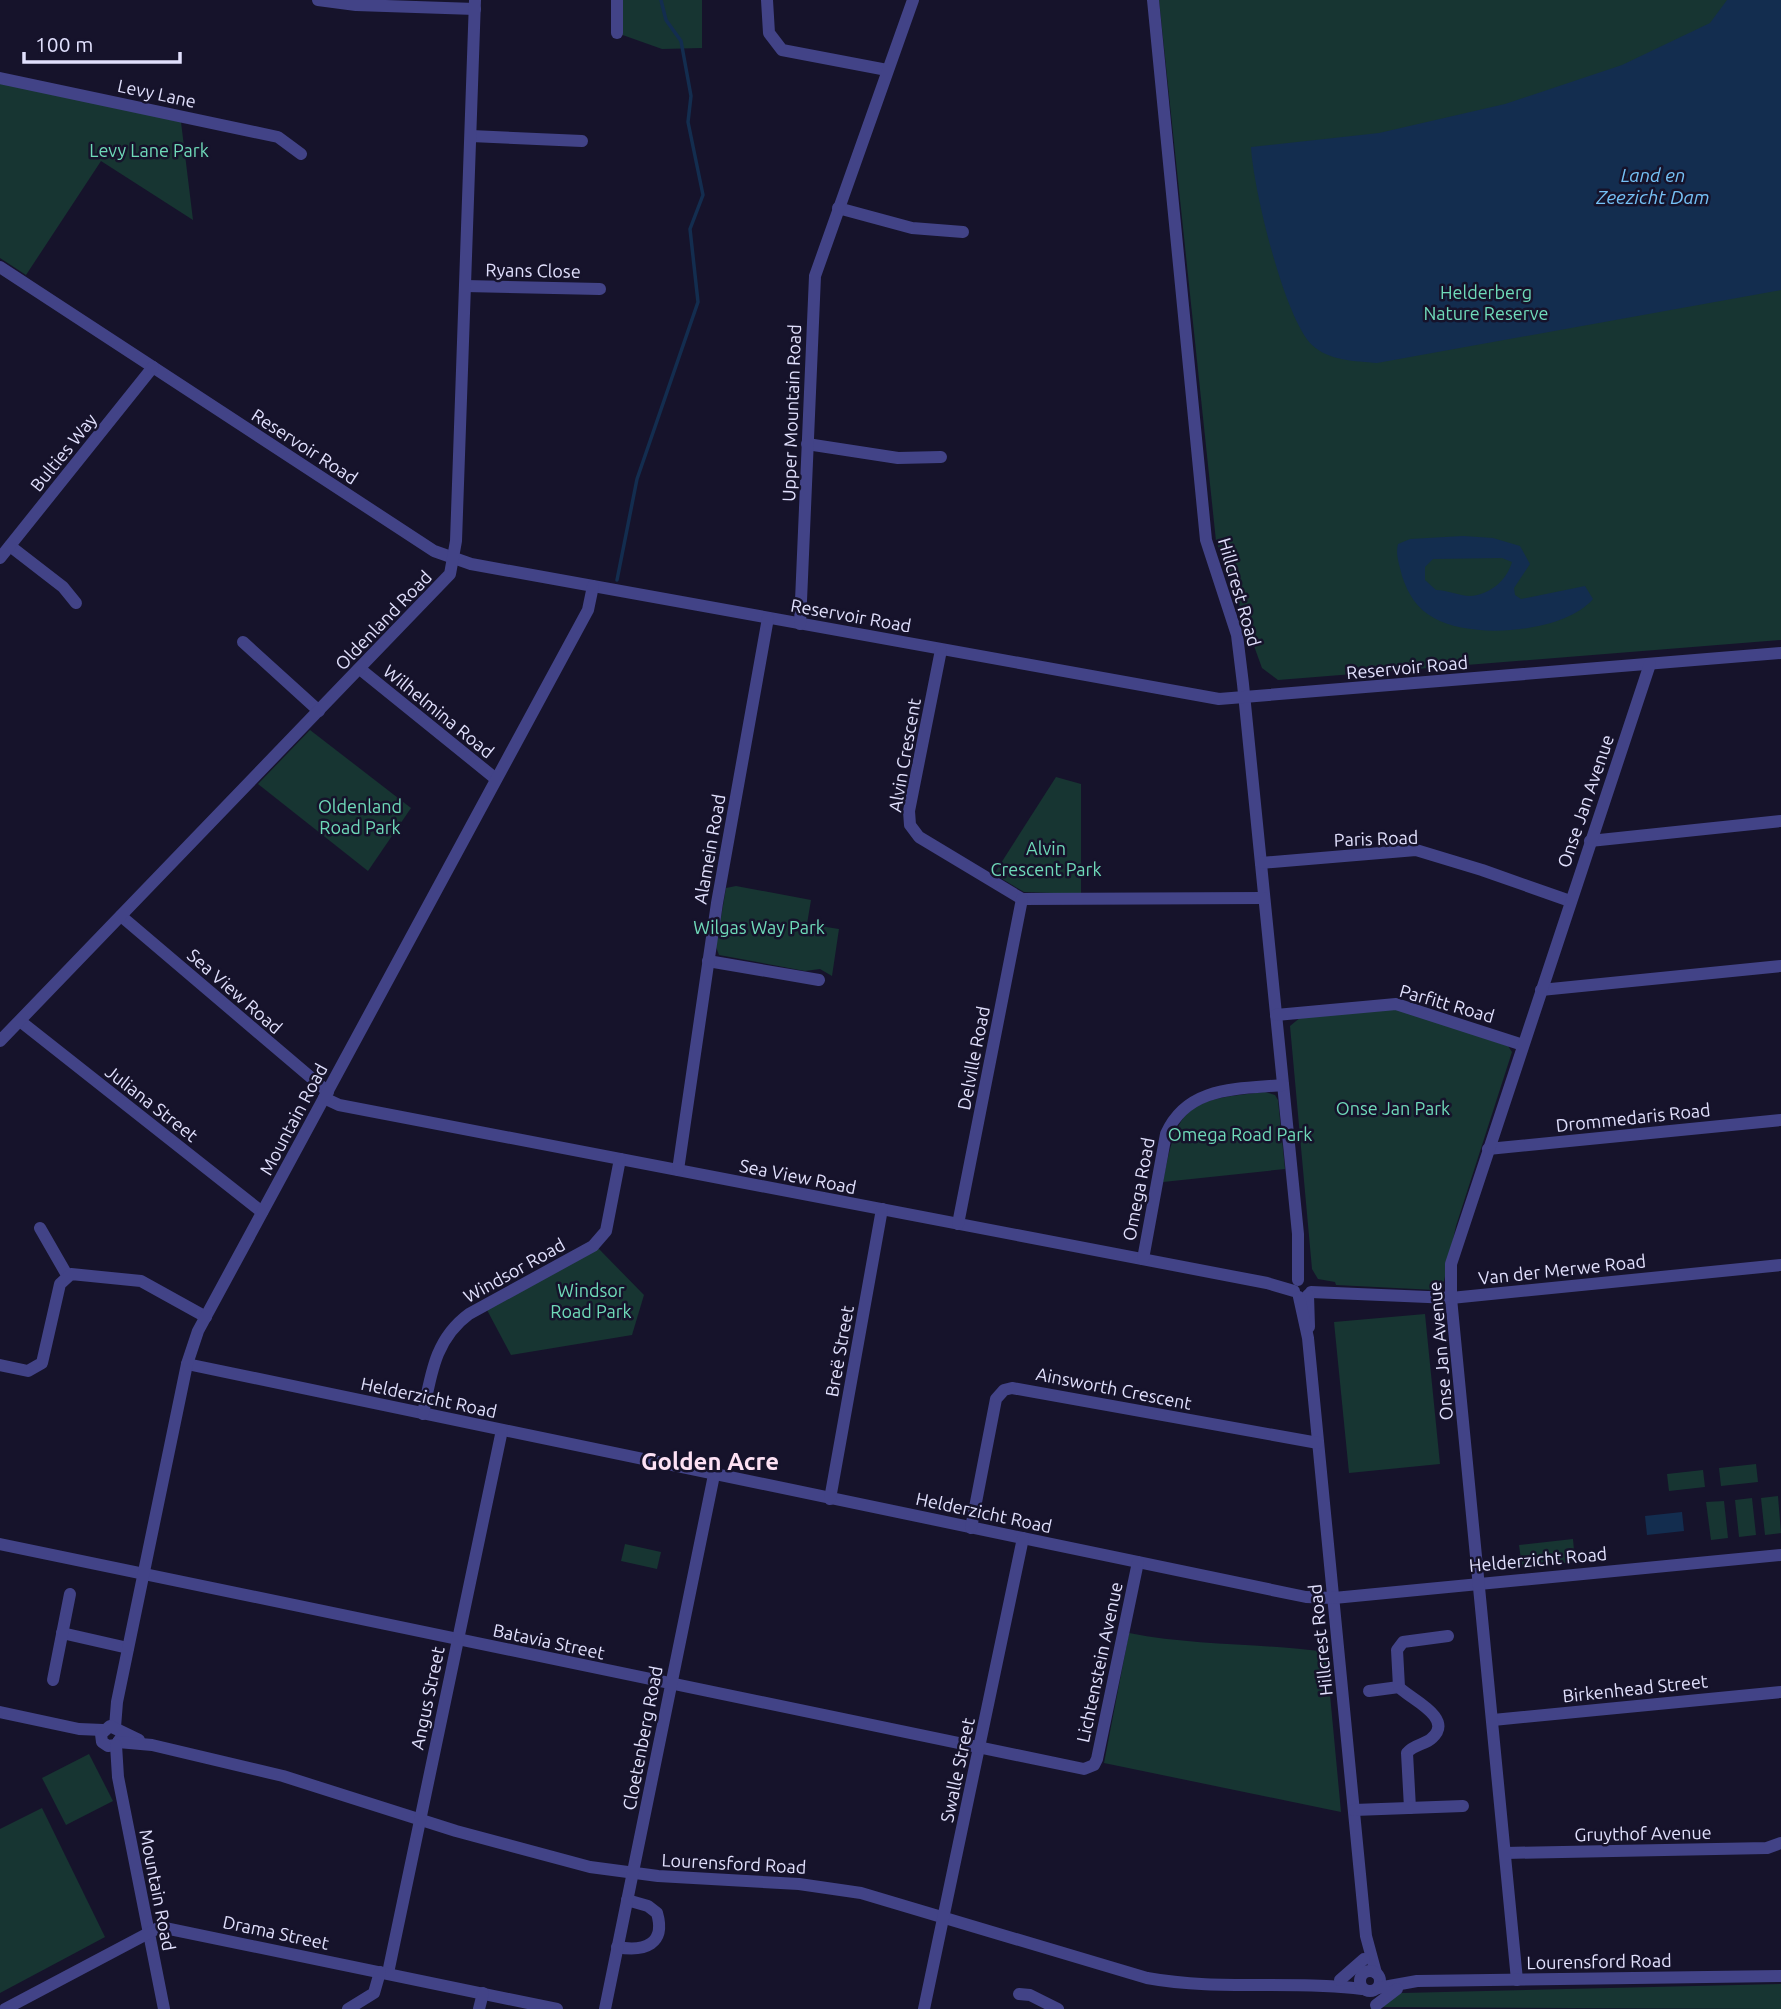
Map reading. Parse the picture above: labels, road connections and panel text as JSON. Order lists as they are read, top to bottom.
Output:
{
  "streets": {
    "street": [
      "Levy Lane",
      "Ryans Close",
      "Upper Mountain Road",
      "Reservoir Road",
      "Bulties Way",
      "Hillcrest Road",
      "Oldenland Road",
      "Wilhelmina Road",
      "Alvin Crescent",
      "Onse Jan Avenue",
      "Paris Road",
      "Alamein Road",
      "Sea View Road",
      "Parfitt Road",
      "Delville Road",
      "Juliana Street",
      "Drommedaris Road",
      "Mountain Road",
      "Omega Road",
      "Van der Merwe Road",
      "Windsor Road",
      "Breë Street",
      "Ainsworth Crescent",
      "Helderzicht Road",
      "Batavia Street",
      "Lichtenstein Avenue",
      "Birkenhead Street",
      "Angus Street",
      "Cloetenberg Road",
      "Swalle Street",
      "Gruythof Avenue",
      "Lourensford Road",
      "Drama Street"
    ]
  },
  "crossings": [
    ["Ryans Close", "Oldenland Road"],
    ["Upper Mountain Road", "Reservoir Road"],
    ["Reservoir Road", "Bulties Way"],
    ["Reservoir Road", "Hillcrest Road"],
    ["Reservoir Road", "Oldenland Road"],
    ["Reservoir Road", "Alvin Crescent"],
    ["Reservoir Road", "Onse Jan Avenue"],
    ["Reservoir Road", "Alamein Road"],
    ["Reservoir Road", "Mountain Road"],
    ["Hillcrest Road", "Paris Road"],
    ["Hillcrest Road", "Sea View Road"],
    ["Hillcrest Road", "Parfitt Road"],
    ["Hillcrest Road", "Omega Road"],
    ["Hillcrest Road", "Van der Merwe Road"],
    ["Hillcrest Road", "Ainsworth Crescent"],
    ["Hillcrest Road", "Helderzicht Road"],
    ["Hillcrest Road", "Lourensford Road"],
    ["Oldenland Road", "Wilhelmina Road"],
    ["Oldenland Road", "Sea View Road"],
    ["Oldenland Road", "Juliana Street"],
    ["Wilhelmina Road", "Mountain Road"],
    ["Alvin Crescent", "Delville Road"],
    ["Onse Jan Avenue", "Paris Road"],
    ["Onse Jan Avenue", "Parfitt Road"],
    ["Onse Jan Avenue", "Drommedaris Road"],
    ["Onse Jan Avenue", "Van der Merwe Road"],
    ["Onse Jan Avenue", "Helderzicht Road"],
    ["Onse Jan Avenue", "Birkenhead Street"],
    ["Onse Jan Avenue", "Gruythof Avenue"],
    ["Onse Jan Avenue", "Lourensford Road"],
    ["Alamein Road", "Sea View Road"],
    ["Sea View Road", "Delville Road"],
    ["Sea View Road", "Mountain Road"],
    ["Sea View Road", "Omega Road"],
    ["Sea View Road", "Van der Merwe Road"],
    ["Sea View Road", "Windsor Road"],
    ["Sea View Road", "Breë Street"],
    ["Juliana Street", "Mountain Road"],
    ["Mountain Road", "Helderzicht Road"],
    ["Mountain Road", "Batavia Street"],
    ["Mountain Road", "Lourensford Road"],
    ["Mountain Road", "Drama Street"],
    ["Windsor Road", "Helderzicht Road"],
    ["Breë Street", "Helderzicht Road"],
    ["Ainsworth Crescent", "Helderzicht Road"],
    ["Helderzicht Road", "Lichtenstein Avenue"],
    ["Helderzicht Road", "Angus Street"],
    ["Helderzicht Road", "Cloetenberg Road"],
    ["Helderzicht Road", "Swalle Street"],
    ["Batavia Street", "Lichtenstein Avenue"],
    ["Batavia Street", "Angus Street"],
    ["Batavia Street", "Cloetenberg Road"],
    ["Batavia Street", "Swalle Street"],
    ["Angus Street", "Lourensford Road"],
    ["Angus Street", "Drama Street"],
    ["Cloetenberg Road", "Lourensford Road"],
    ["Swalle Street", "Lourensford Road"]
  ],
  "districts": ["Golden Acre"],
  "water": ["Land en Zeezicht Dam"],
  "parks": [
    "Levy Lane Park",
    "Helderberg Nature Reserve",
    "Oldenland Road Park",
    "Alvin Crescent Park",
    "Wilgas Way Park",
    "Onse Jan Park",
    "Omega Road Park",
    "Windsor Road Park"
  ],
  "scale_bar": "100 m"
}
